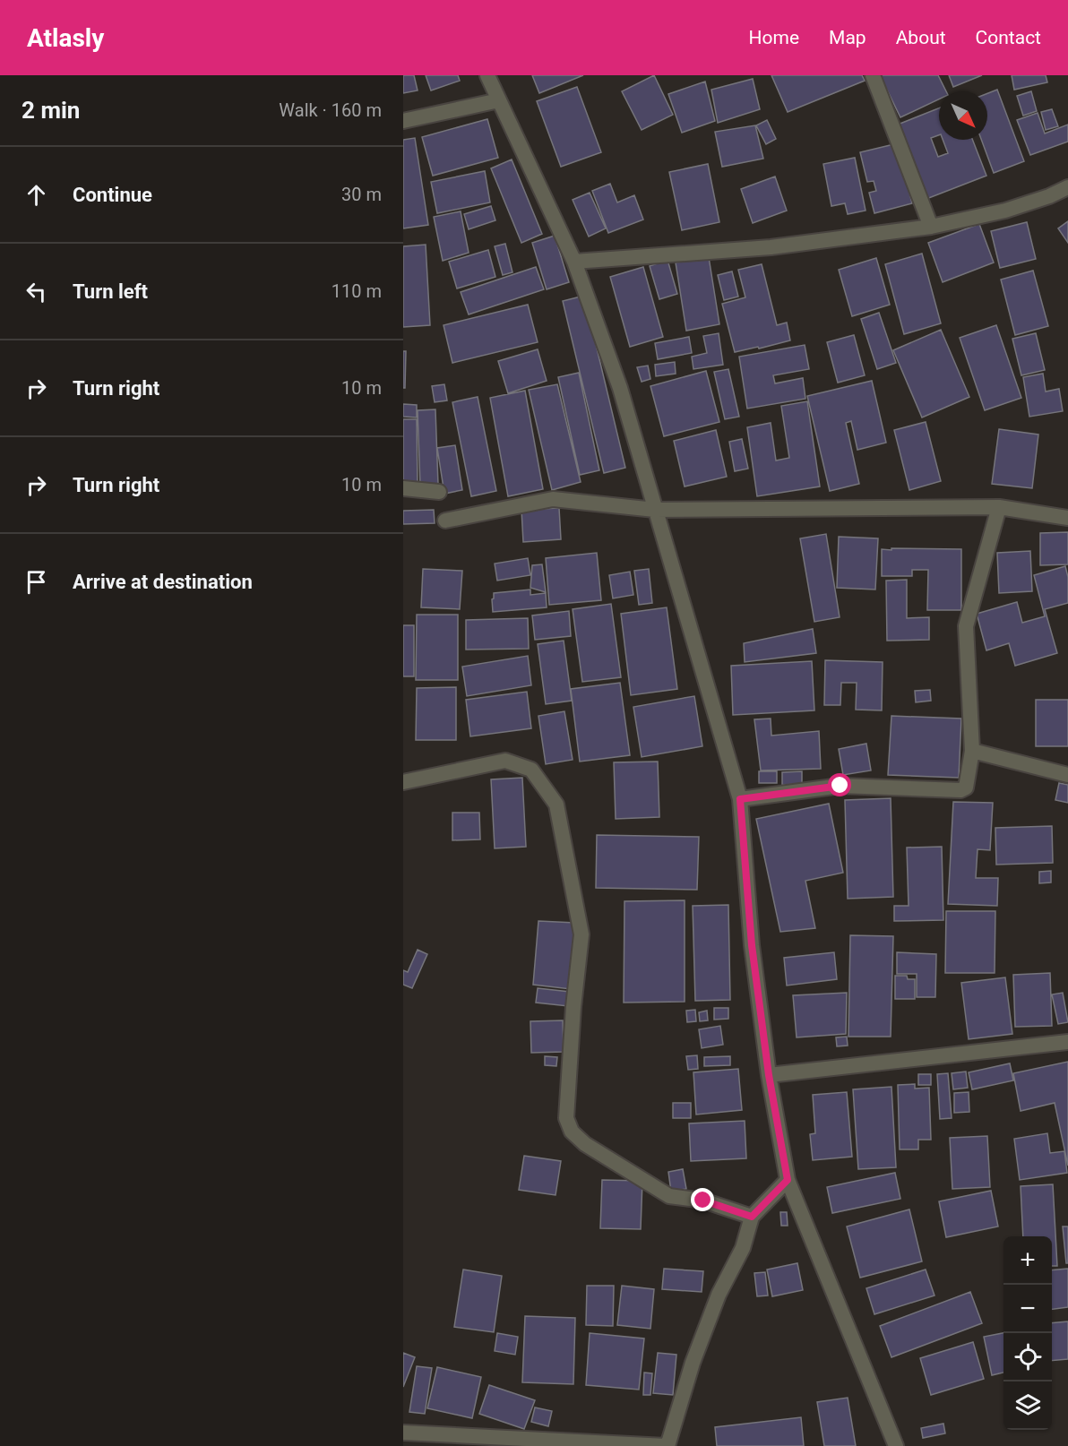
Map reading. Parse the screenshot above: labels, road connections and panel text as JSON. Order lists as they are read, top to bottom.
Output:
{
  "north": "bottom right",
  "page": {
    "header": "Atlasly",
    "nav": [
      "Home",
      "Map",
      "About",
      "Contact"
    ],
    "heading": ["2 min", "Walk · 160 m"],
    "list": [
      ["Continue", "30 m"],
      ["Turn left", "110 m"],
      ["Turn right", "10 m"],
      ["Turn right", "10 m"],
      "Arrive at destination"
    ],
    "map_buttons": ["+", "−"]
  }
}
